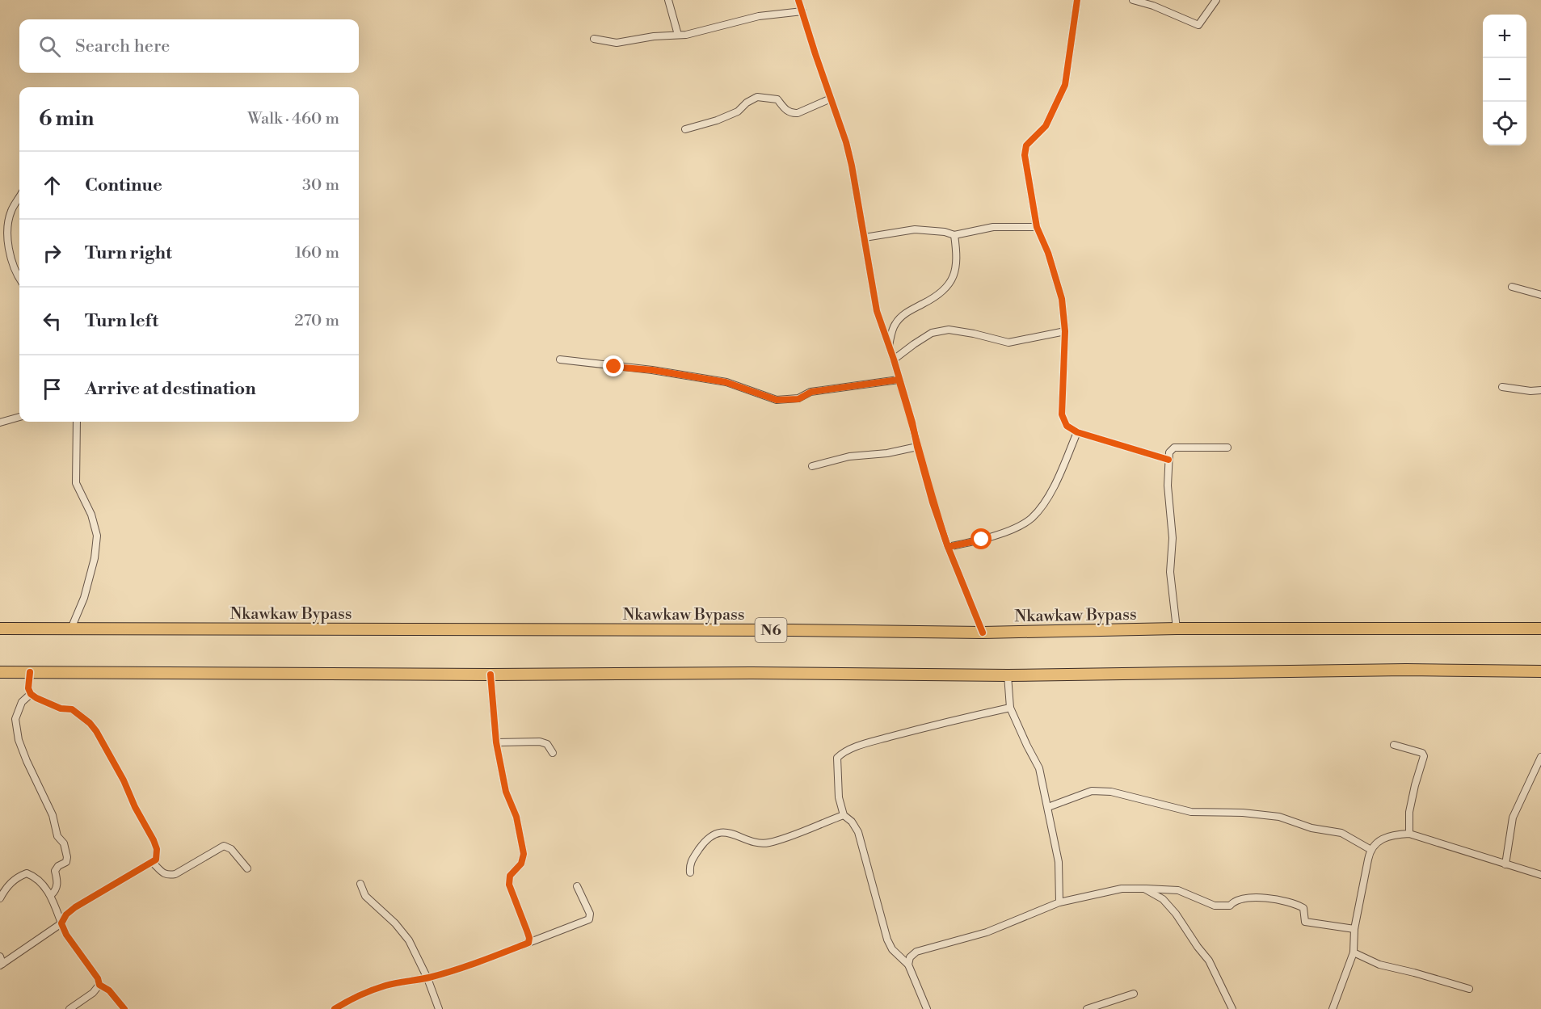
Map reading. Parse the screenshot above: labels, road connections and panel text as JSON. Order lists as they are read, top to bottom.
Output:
{
  "streets": {
    "highway": ["Nkawkaw Bypass", "N6"]
  },
  "page": {
    "map_buttons": ["+", "−"],
    "search": "Search here",
    "heading": ["6 min", "Walk · 460 m"],
    "list": [
      ["Continue", "30 m"],
      ["Turn right", "160 m"],
      ["Turn left", "270 m"],
      "Arrive at destination"
    ]
  }
}
